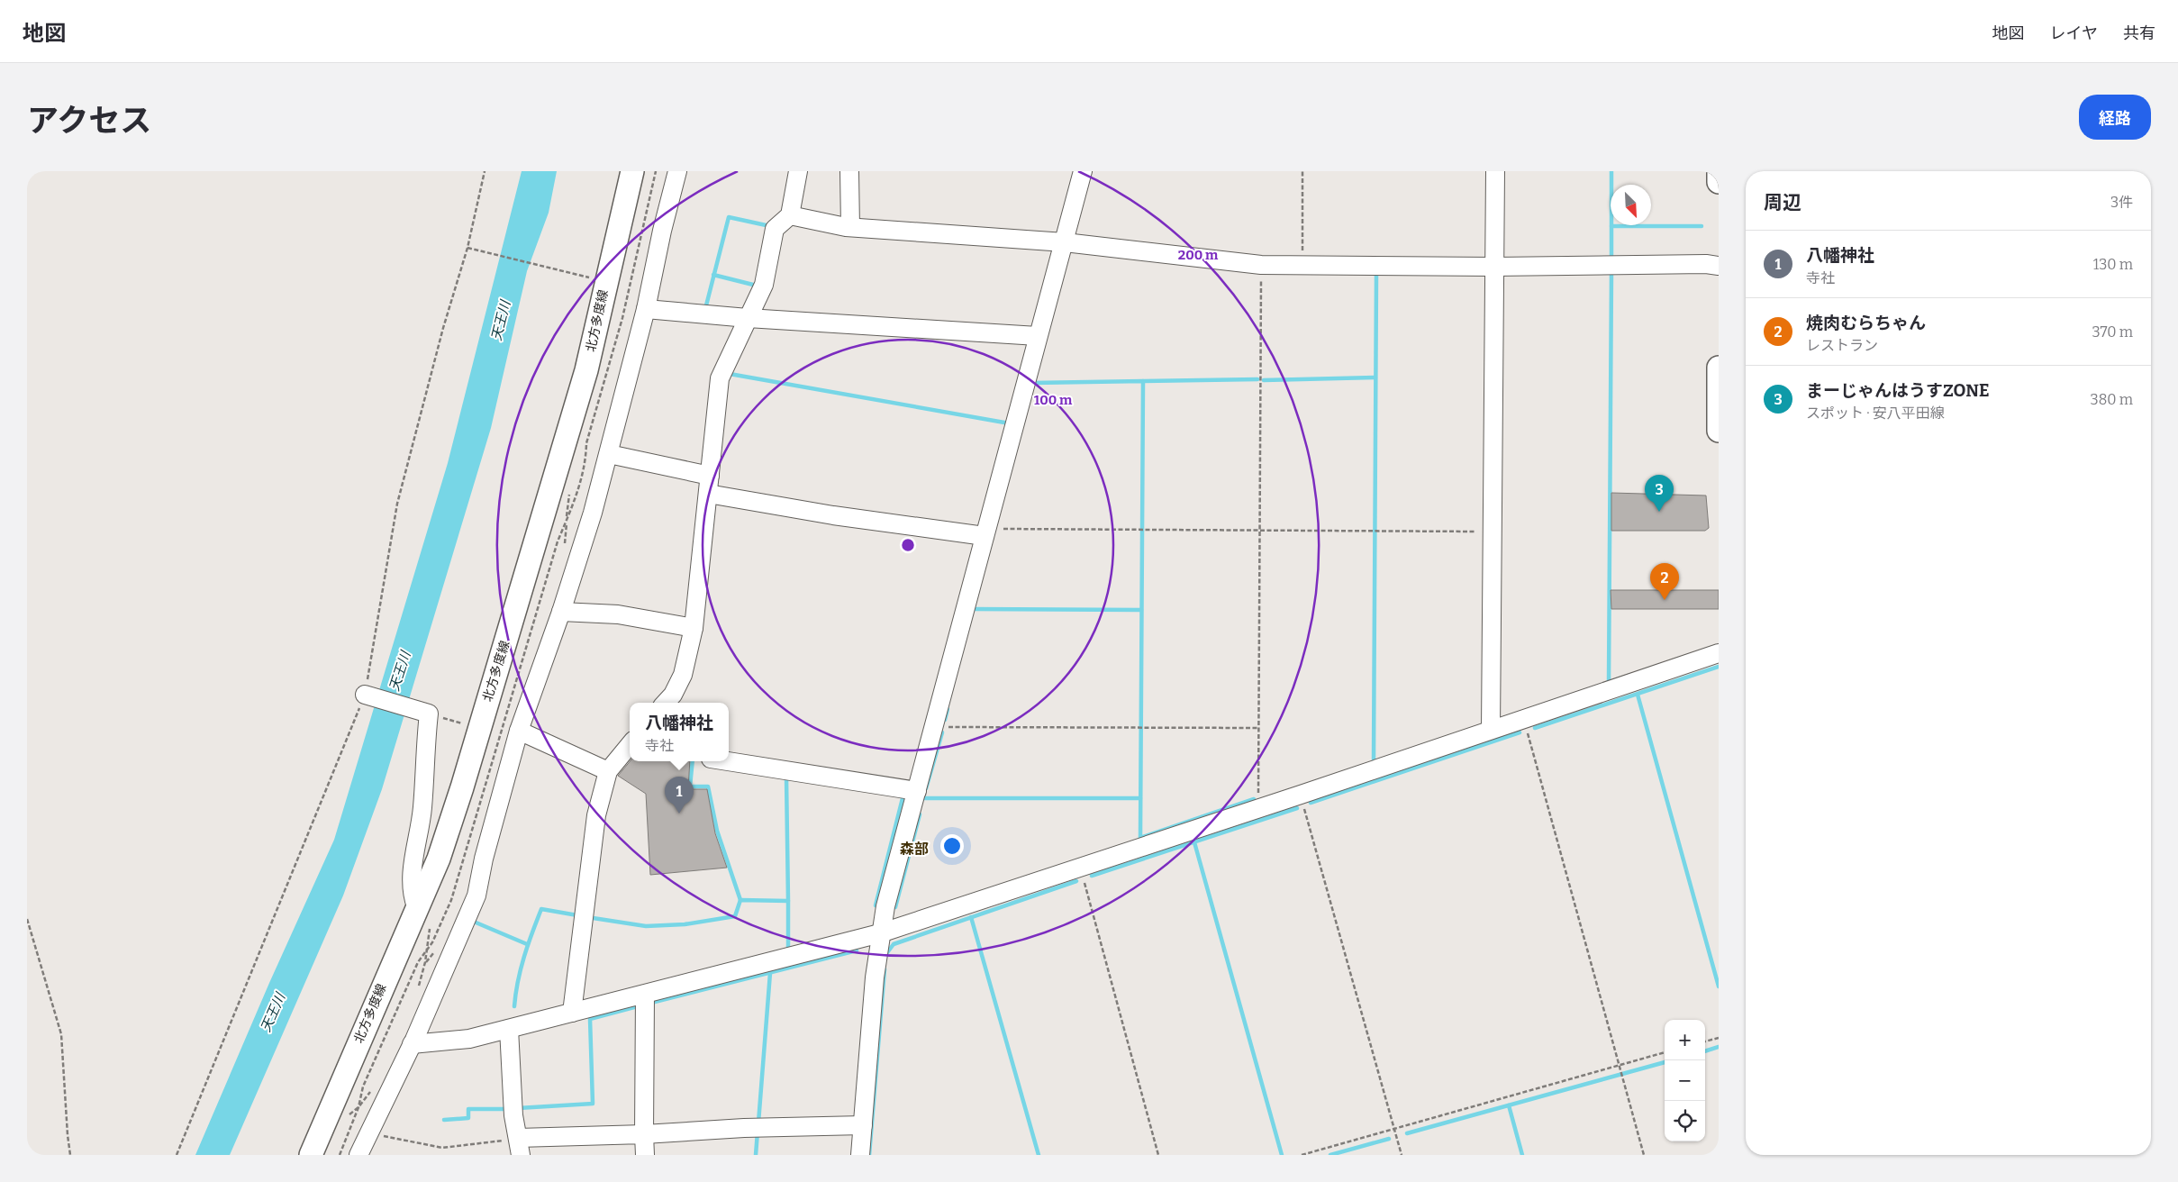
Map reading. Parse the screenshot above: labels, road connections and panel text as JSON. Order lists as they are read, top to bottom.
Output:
{
  "streets": {
    "main road": ["北方多度線"]
  },
  "districts": ["森部"],
  "water": ["天王川"],
  "north": "bottom right",
  "page": {
    "header": "地図",
    "nav": ["地図", "レイヤ", "共有"],
    "title": "アクセス",
    "buttons": "経路",
    "heading": ["周辺", "3件"],
    "list": [
      {
        "mark": "1",
        "name": "八幡神社",
        "note": "寺社",
        "value": "130 m"
      },
      {
        "mark": "2",
        "name": "焼肉むらちゃん",
        "note": "レストラン",
        "value": "370 m"
      },
      {
        "mark": "3",
        "name": "まーじゃんはうすZONE",
        "note": "スポット · 安八平田線",
        "value": "380 m"
      }
    ],
    "pins": ["3", "2", "1"],
    "popup": ["八幡神社", "寺社"],
    "map_buttons": ["+", "−"]
  },
  "rings": ["200 m", "100 m"]
}
